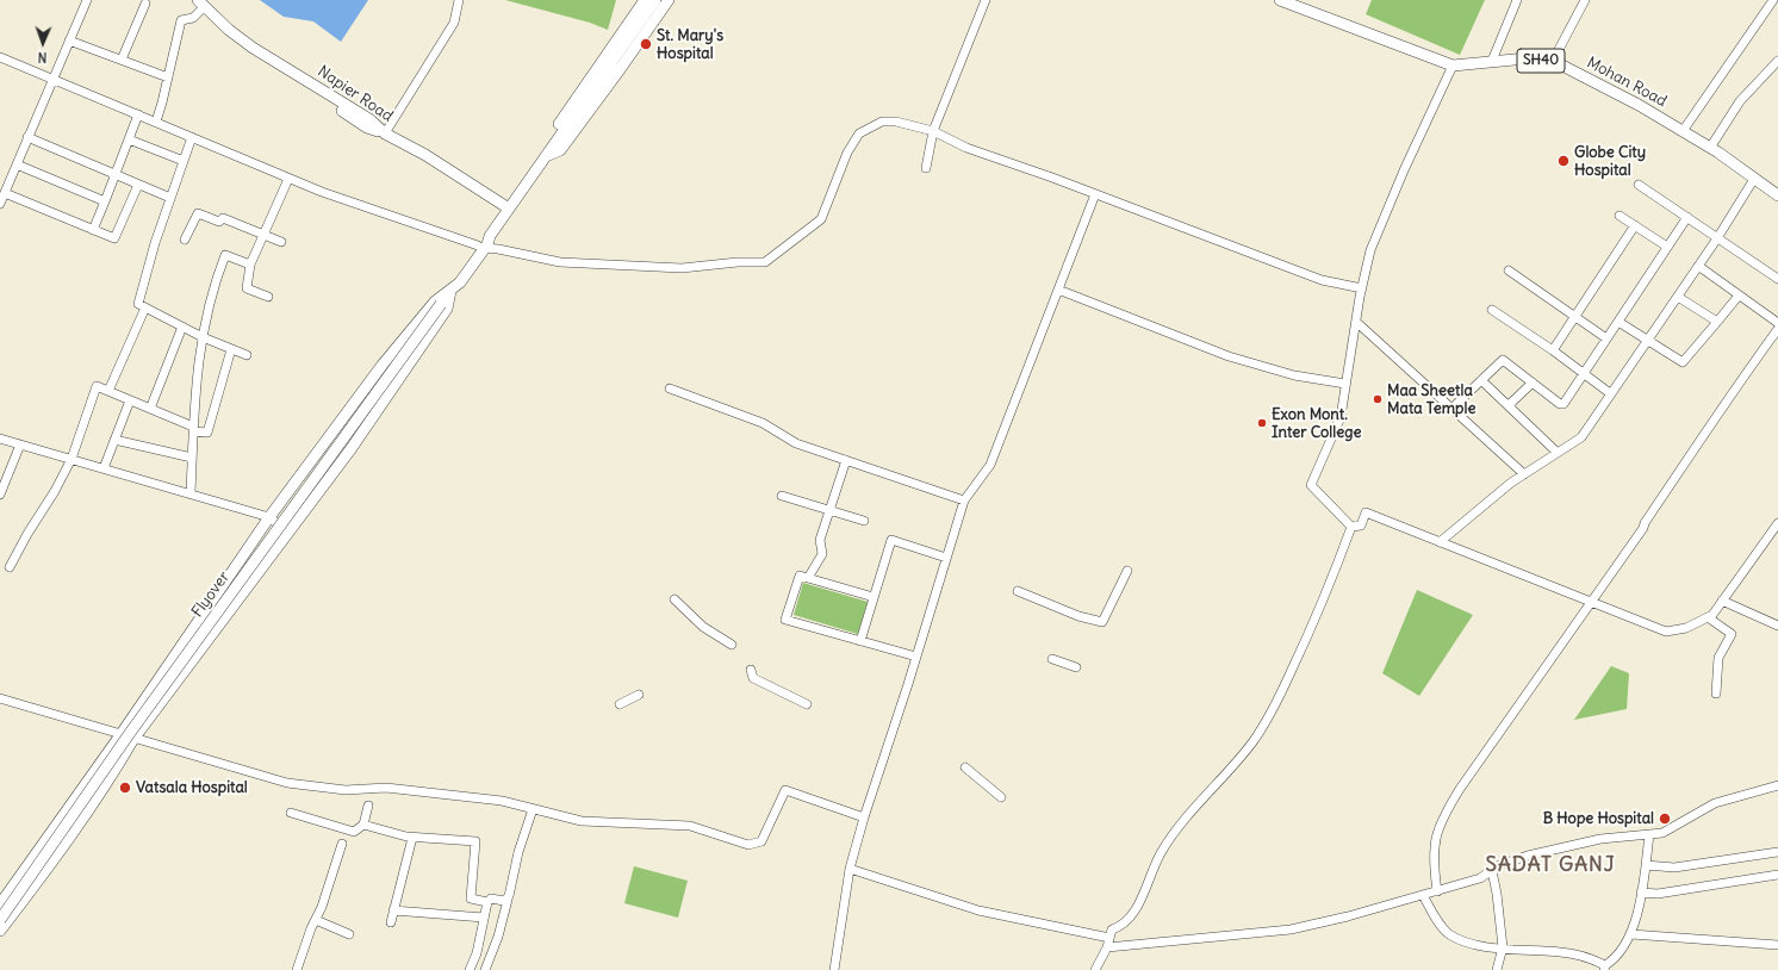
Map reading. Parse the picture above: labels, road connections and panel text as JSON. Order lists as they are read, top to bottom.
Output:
{
  "streets": {
    "main road": [
      "SH40",
      "Mohan Road",
      "Napier Road",
      "Flyover"
    ]
  },
  "districts": ["SADAT GANJ"],
  "places": [
    "St. Mary's Hospital",
    "Globe City Hospital",
    "Maa Sheetla Mata Temple",
    "Exon Mont. Inter College",
    "Vatsala Hospital",
    "B Hope Hospital"
  ],
  "north": "bottom"
}
